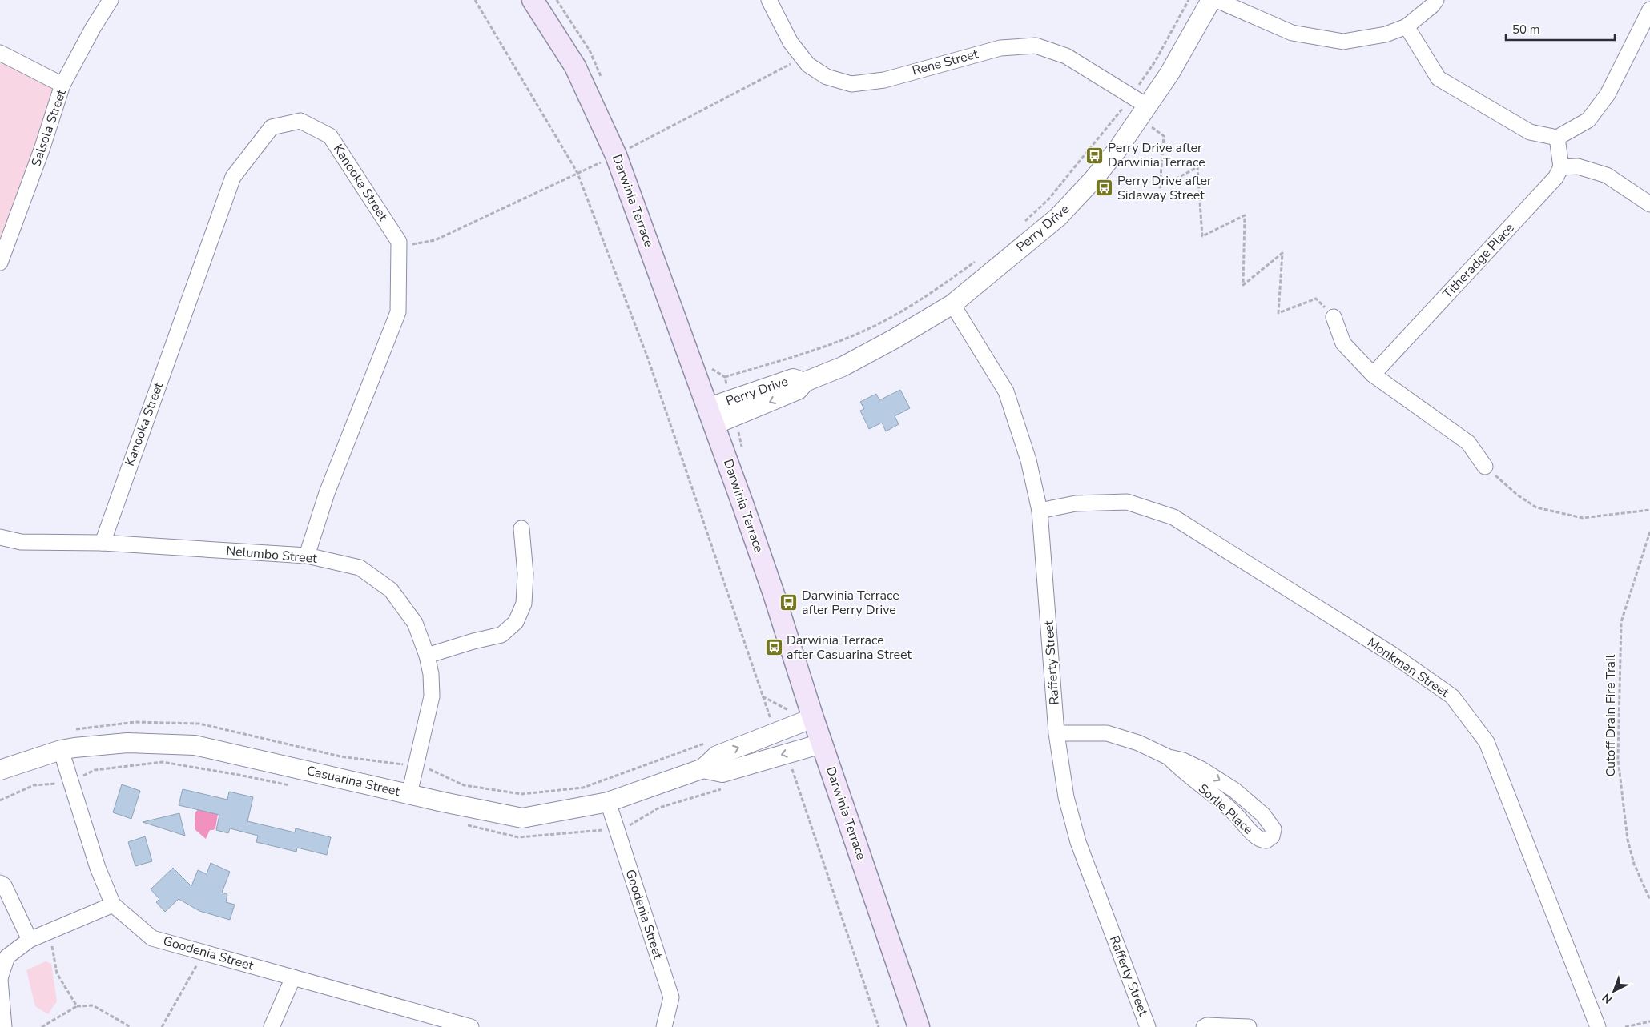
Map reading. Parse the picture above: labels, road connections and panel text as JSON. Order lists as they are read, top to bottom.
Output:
{
  "streets": {
    "main road": ["Darwinia Terrace"],
    "street": [
      "Rene Street",
      "Salsola Street",
      "Kanooka Street",
      "Perry Drive",
      "Titheradge Place",
      "Nelumbo Street",
      "Rafferty Street",
      "Monkman Street",
      "Casuarina Street",
      "Sorlie Place",
      "Goodenia Street"
    ],
    "path": ["Cutoff Drain Fire Trail"]
  },
  "crossings": [
    ["Rene Street", "Perry Drive"],
    ["Kanooka Street", "Nelumbo Street"],
    ["Darwinia Terrace", "Perry Drive"],
    ["Darwinia Terrace", "Casuarina Street"],
    ["Perry Drive", "Rafferty Street"],
    ["Nelumbo Street", "Casuarina Street"],
    ["Rafferty Street", "Monkman Street"],
    ["Rafferty Street", "Sorlie Place"],
    ["Casuarina Street", "Goodenia Street"]
  ],
  "places": {
    "bus stop": [
      "Perry Drive after Darwinia Terrace",
      "Perry Drive after Sidaway Street",
      "Darwinia Terrace after Perry Drive",
      "Darwinia Terrace after Casuarina Street"
    ]
  },
  "scale_bar": "50 m",
  "north": "bottom left"
}
